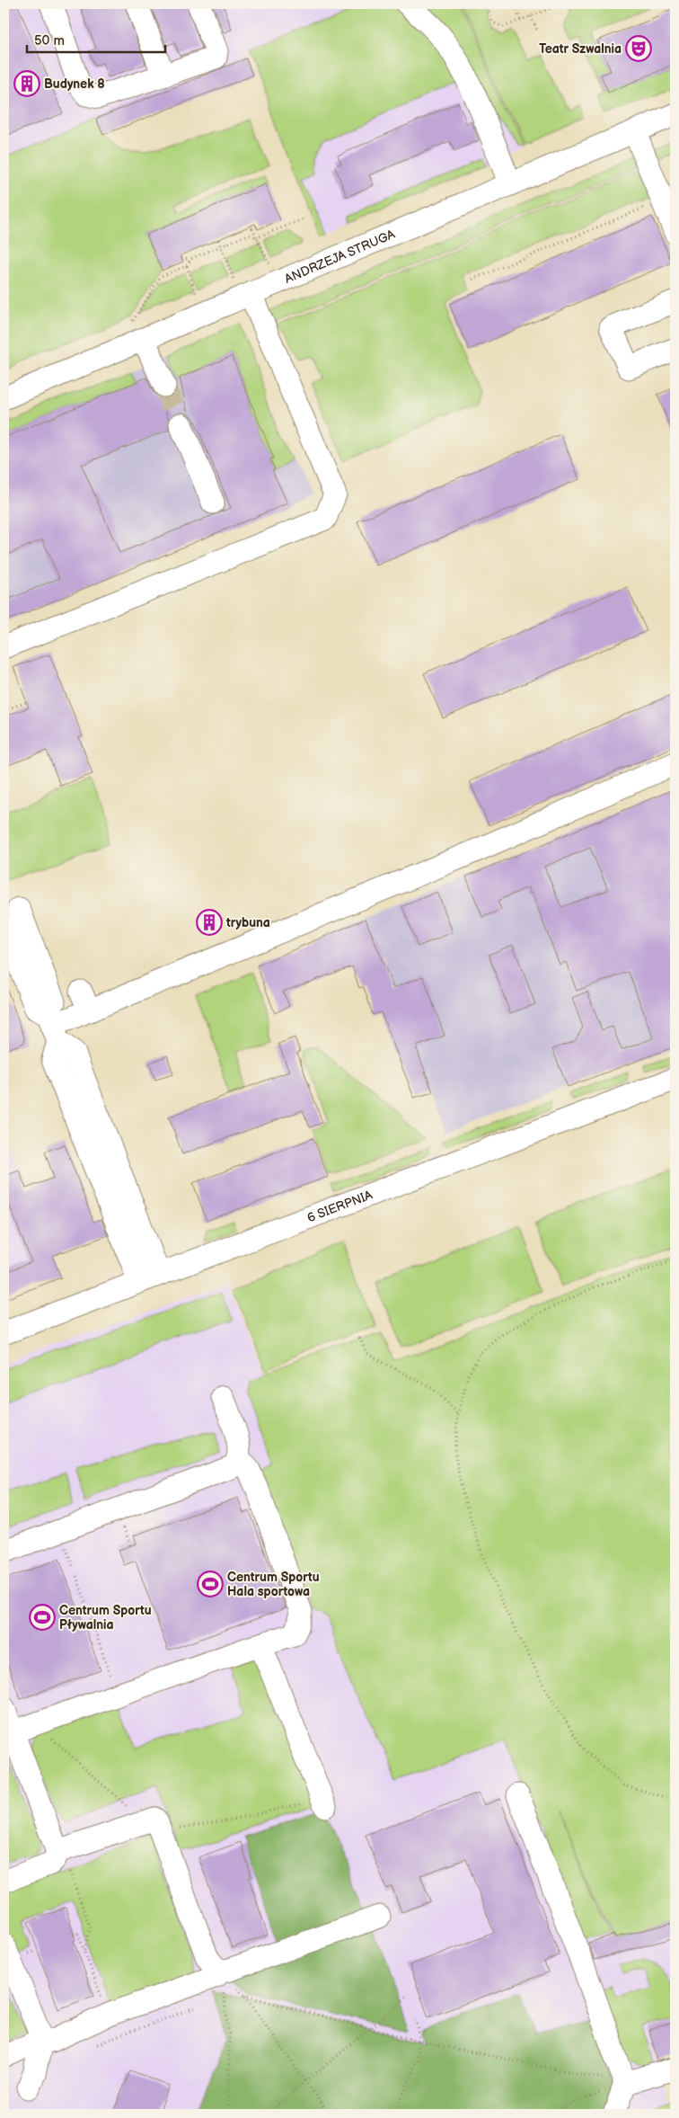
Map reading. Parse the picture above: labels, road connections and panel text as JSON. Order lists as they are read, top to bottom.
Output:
{
  "streets": {
    "street": ["ANDRZEJA STRUGA", "6 SIERPNIA"]
  },
  "places": {
    "theatre": ["Teatr Szwalnia"],
    "building": ["Budynek 8", "trybuna"],
    "sports": ["Centrum Sportu Hala sportowa", "Centrum Sportu Pływalnia"]
  },
  "scale_bar": "50 m"
}
